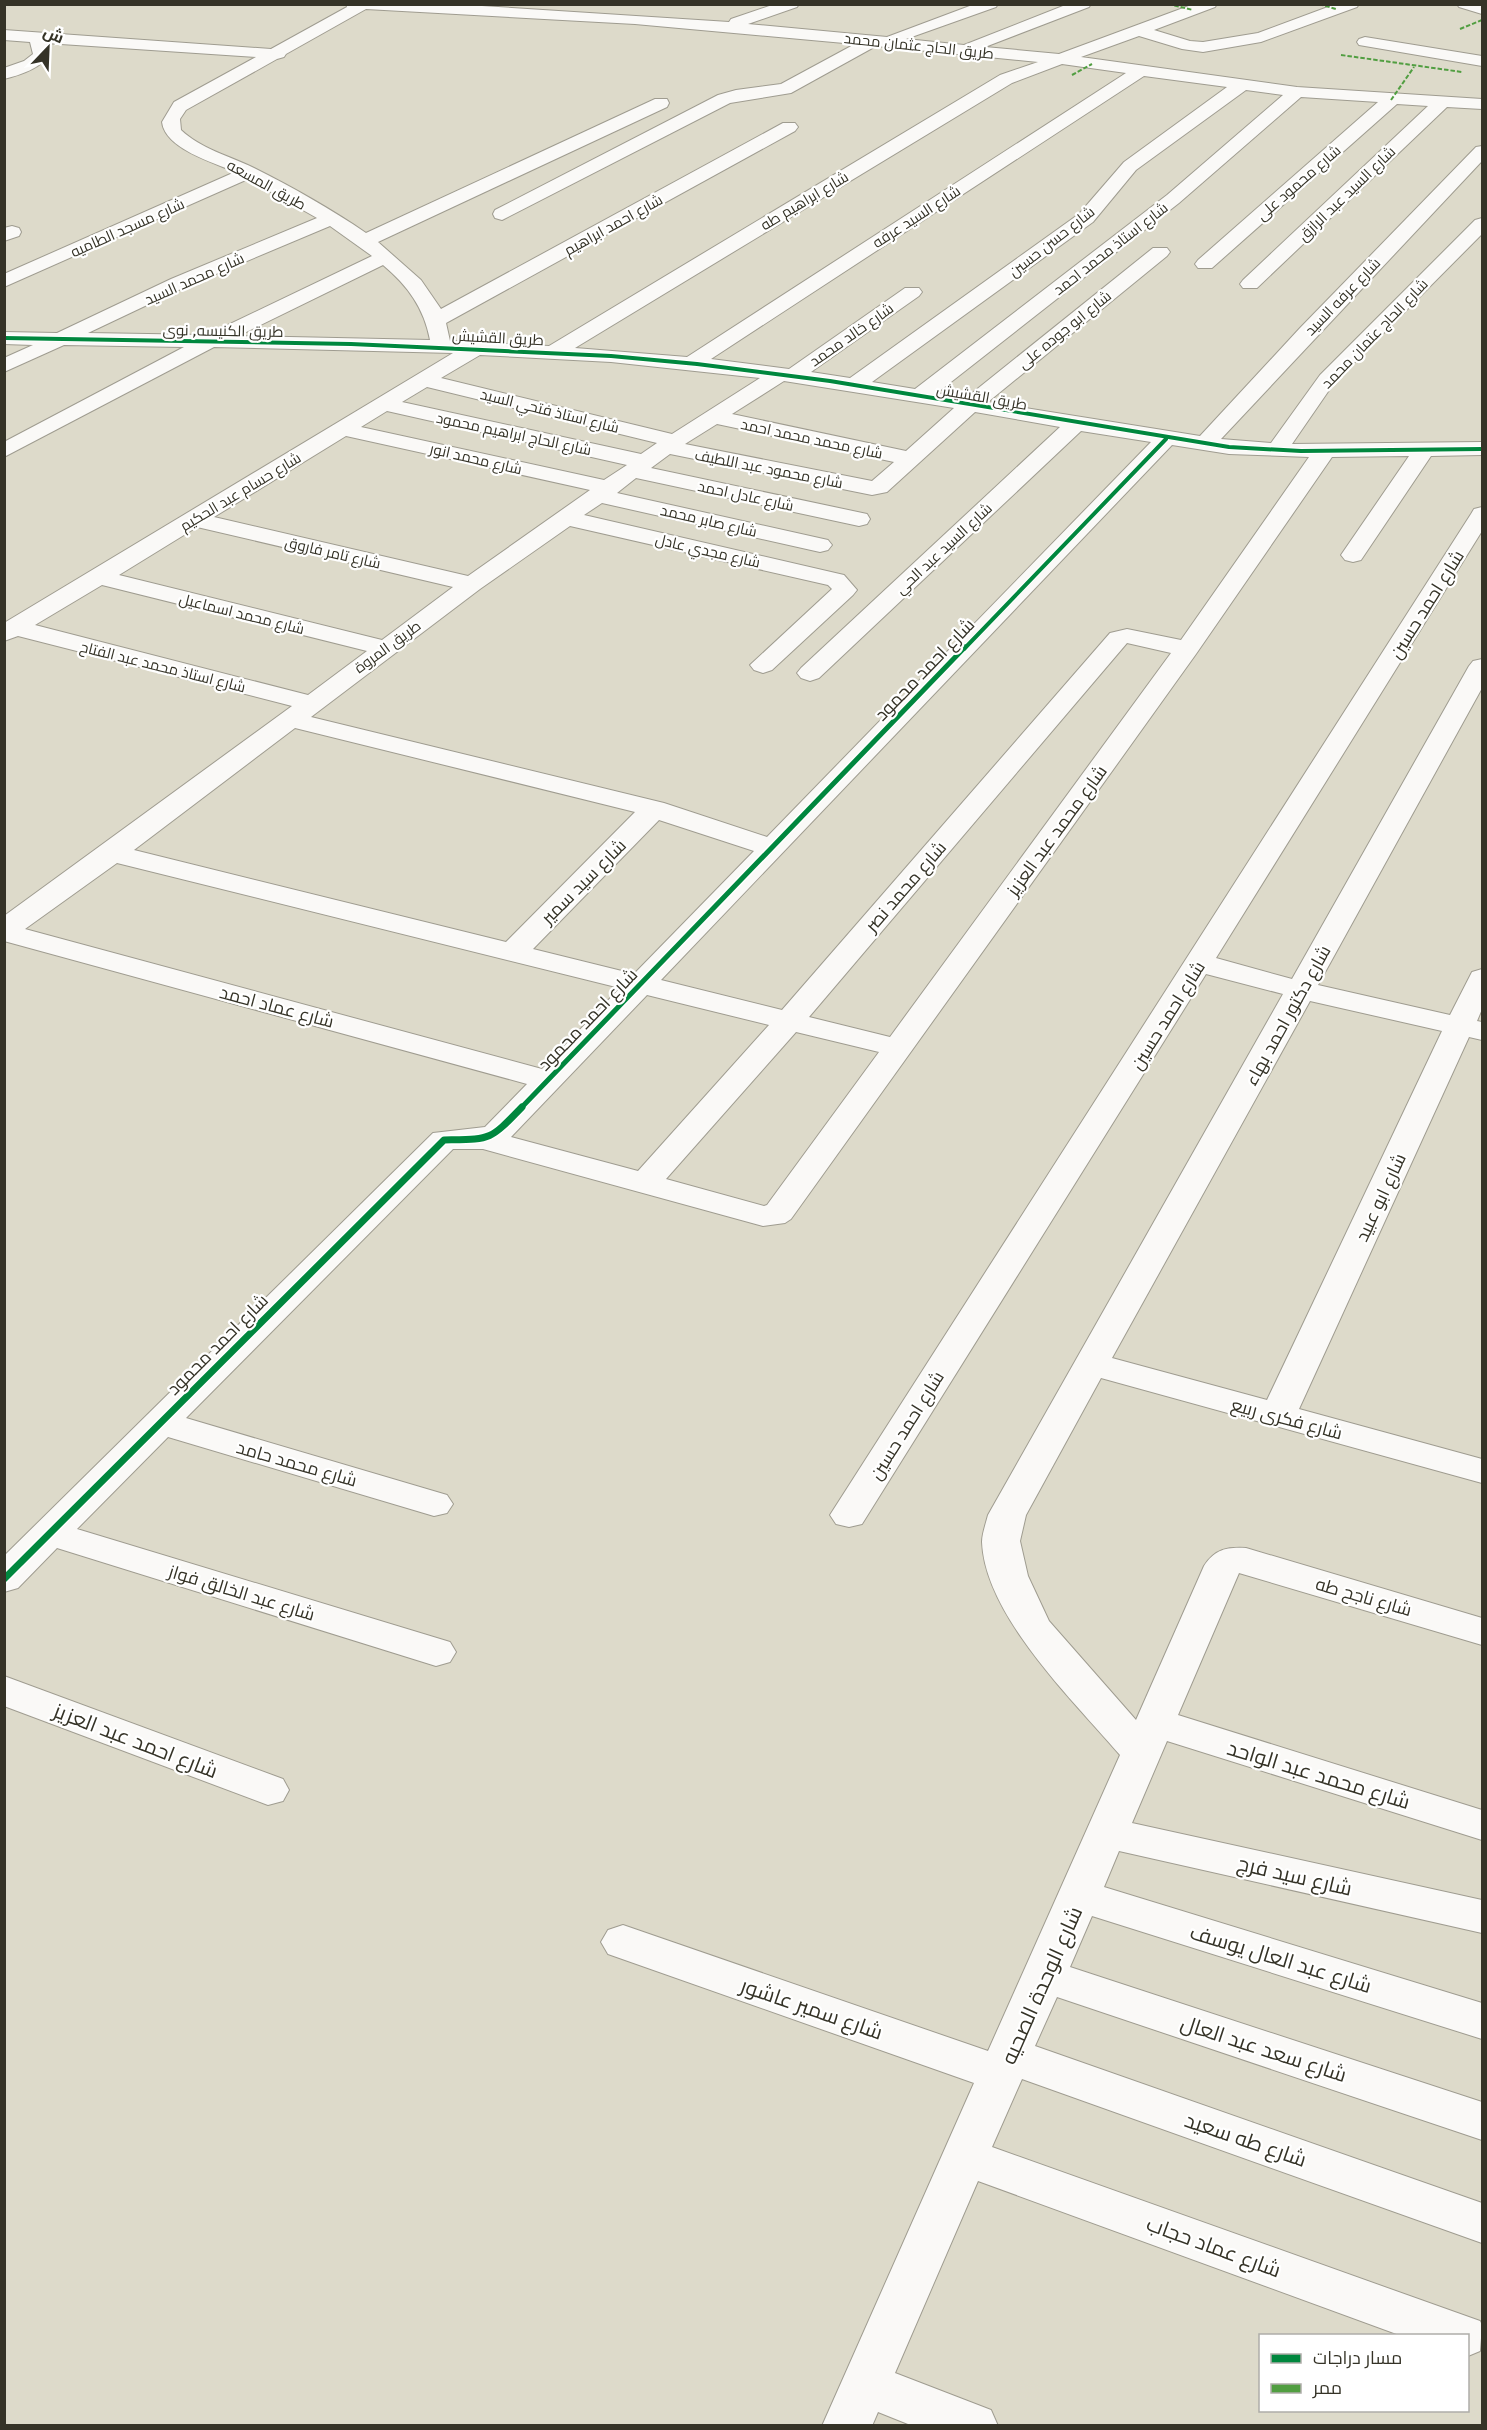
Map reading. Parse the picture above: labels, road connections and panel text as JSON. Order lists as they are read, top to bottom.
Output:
{
  "streets": {
    "street": [
      "طريق الحاج عثمان محمد",
      "شارع محمود على",
      "طريق المسعه",
      "شارع السيد عبد الرازق",
      "شارع ابراهيم طه",
      "شارع السيد عرفه",
      "شارع احمد ابراهيم",
      "شارع مسجد الطاميه",
      "شارع حسن حسين",
      "شارع استاذ محمد احمد",
      "شارع محمد السيد",
      "شارع عرفه السيد",
      "شارع ابو جوده على",
      "طريق الكنيسه, نوى",
      "شارع الحاج عتمان محمد",
      "شارع خالد محمد",
      "طريق القشيش",
      "شارع استاذ فتحي السيد",
      "شارع الحاج ابراهيم محمود",
      "شارع محمد محمد احمد",
      "شارع محمد انور",
      "شارع محمود عبد اللطيف",
      "شارع حسام عبد الحكيم",
      "شارع عادل احمد",
      "شارع صابر محمد",
      "شارع السيد عبد الحي",
      "شارع مجدي عادل",
      "شارع تامر فاروق",
      "شارع احمد حسين",
      "شارع محمد اسماعيل",
      "طريق المروة",
      "شارع استاذ محمد عبد الفتاح",
      "شارع احمد محمود",
      "شارع محمد عبد العزيز",
      "شارع سيد سمير",
      "شارع محمد نصر",
      "شارع عماد احمد",
      "شارع دكتور احمد بهاء",
      "شارع ابو عبيد",
      "شارع فكرى ربيع",
      "شارع محمد حامد",
      "شارع عبد الخالق فواز",
      "شارع ناجح طه",
      "شارع احمد عبد العزيز",
      "شارع محمد عبد الواحد",
      "شارع سيد فرج",
      "شارع عبد العال يوسف",
      "شارع الوحدة الصحيه",
      "شارع سمير عاشور",
      "شارع سعد عبد العال",
      "شارع طه سعيد",
      "شارع عماد حجاب"
    ]
  },
  "crossings": [
    ["طريق الحاج عثمان محمد", "شارع محمود على"],
    ["طريق الحاج عثمان محمد", "طريق المسعه"],
    ["طريق الحاج عثمان محمد", "شارع السيد عبد الرازق"],
    ["طريق الحاج عثمان محمد", "شارع ابراهيم طه"],
    ["طريق الحاج عثمان محمد", "شارع السيد عرفه"],
    ["طريق الحاج عثمان محمد", "شارع حسن حسين"],
    ["طريق الحاج عثمان محمد", "شارع استاذ محمد احمد"],
    ["طريق المسعه", "شارع احمد ابراهيم"],
    ["طريق المسعه", "شارع مسجد الطاميه"],
    ["طريق المسعه", "شارع محمد السيد"],
    ["طريق المسعه", "طريق الكنيسه, نوى"],
    ["طريق المسعه", "طريق القشيش"],
    ["شارع ابراهيم طه", "طريق القشيش"],
    ["شارع السيد عرفه", "طريق القشيش"],
    ["شارع حسن حسين", "طريق القشيش"],
    ["شارع استاذ محمد احمد", "طريق القشيش"],
    ["شارع محمد السيد", "طريق الكنيسه, نوى"],
    ["شارع عرفه السيد", "طريق القشيش"],
    ["شارع ابو جوده على", "طريق القشيش"],
    ["شارع ابو جوده على", "شارع محمد محمد احمد"],
    ["شارع ابو جوده على", "شارع محمود عبد اللطيف"],
    ["طريق الكنيسه, نوى", "طريق القشيش"],
    ["شارع الحاج عتمان محمد", "طريق القشيش"],
    ["شارع خالد محمد", "طريق القشيش"],
    ["شارع خالد محمد", "طريق المروة"],
    ["طريق القشيش", "شارع حسام عبد الحكيم"],
    ["طريق القشيش", "شارع السيد عبد الحي"],
    ["طريق القشيش", "طريق المروة"],
    ["طريق القشيش", "شارع احمد محمود"],
    ["طريق القشيش", "شارع محمد عبد العزيز"],
    ["شارع استاذ فتحي السيد", "شارع محمود عبد اللطيف"],
    ["شارع استاذ فتحي السيد", "شارع حسام عبد الحكيم"],
    ["شارع استاذ فتحي السيد", "طريق المروة"],
    ["شارع الحاج ابراهيم محمود", "شارع حسام عبد الحكيم"],
    ["شارع الحاج ابراهيم محمود", "شارع عادل احمد"],
    ["شارع الحاج ابراهيم محمود", "طريق المروة"],
    ["شارع محمد محمد احمد", "طريق المروة"],
    ["شارع محمد انور", "شارع حسام عبد الحكيم"],
    ["شارع محمد انور", "شارع صابر محمد"],
    ["شارع محمد انور", "طريق المروة"],
    ["شارع محمود عبد اللطيف", "طريق المروة"],
    ["شارع حسام عبد الحكيم", "شارع تامر فاروق"],
    ["شارع حسام عبد الحكيم", "شارع محمد اسماعيل"],
    ["شارع حسام عبد الحكيم", "شارع استاذ محمد عبد الفتاح"],
    ["شارع عادل احمد", "طريق المروة"],
    ["شارع صابر محمد", "طريق المروة"],
    ["شارع مجدي عادل", "طريق المروة"],
    ["شارع تامر فاروق", "طريق المروة"],
    ["شارع محمد اسماعيل", "طريق المروة"],
    ["طريق المروة", "شارع استاذ محمد عبد الفتاح"],
    ["طريق المروة", "شارع عماد احمد"],
    ["شارع استاذ محمد عبد الفتاح", "شارع احمد محمود"],
    ["شارع استاذ محمد عبد الفتاح", "شارع سيد سمير"],
    ["شارع احمد محمود", "شارع عماد احمد"],
    ["شارع احمد محمود", "شارع محمد حامد"],
    ["شارع احمد محمود", "شارع عبد الخالق فواز"],
    ["شارع محمد عبد العزيز", "شارع محمد نصر"],
    ["شارع دكتور احمد بهاء", "شارع فكرى ربيع"],
    ["شارع دكتور احمد بهاء", "شارع محمد عبد الواحد"],
    ["شارع دكتور احمد بهاء", "شارع الوحدة الصحيه"],
    ["شارع ابو عبيد", "شارع فكرى ربيع"],
    ["شارع ناجح طه", "شارع الوحدة الصحيه"],
    ["شارع محمد عبد الواحد", "شارع الوحدة الصحيه"],
    ["شارع سيد فرج", "شارع الوحدة الصحيه"],
    ["شارع عبد العال يوسف", "شارع الوحدة الصحيه"],
    ["شارع الوحدة الصحيه", "شارع سمير عاشور"],
    ["شارع الوحدة الصحيه", "شارع سعد عبد العال"],
    ["شارع الوحدة الصحيه", "شارع طه سعيد"],
    ["شارع الوحدة الصحيه", "شارع عماد حجاب"],
    ["شارع سمير عاشور", "شارع طه سعيد"]
  ],
  "legend": ["مسار دراجات", "ممر"],
  "north": "top right"
}
